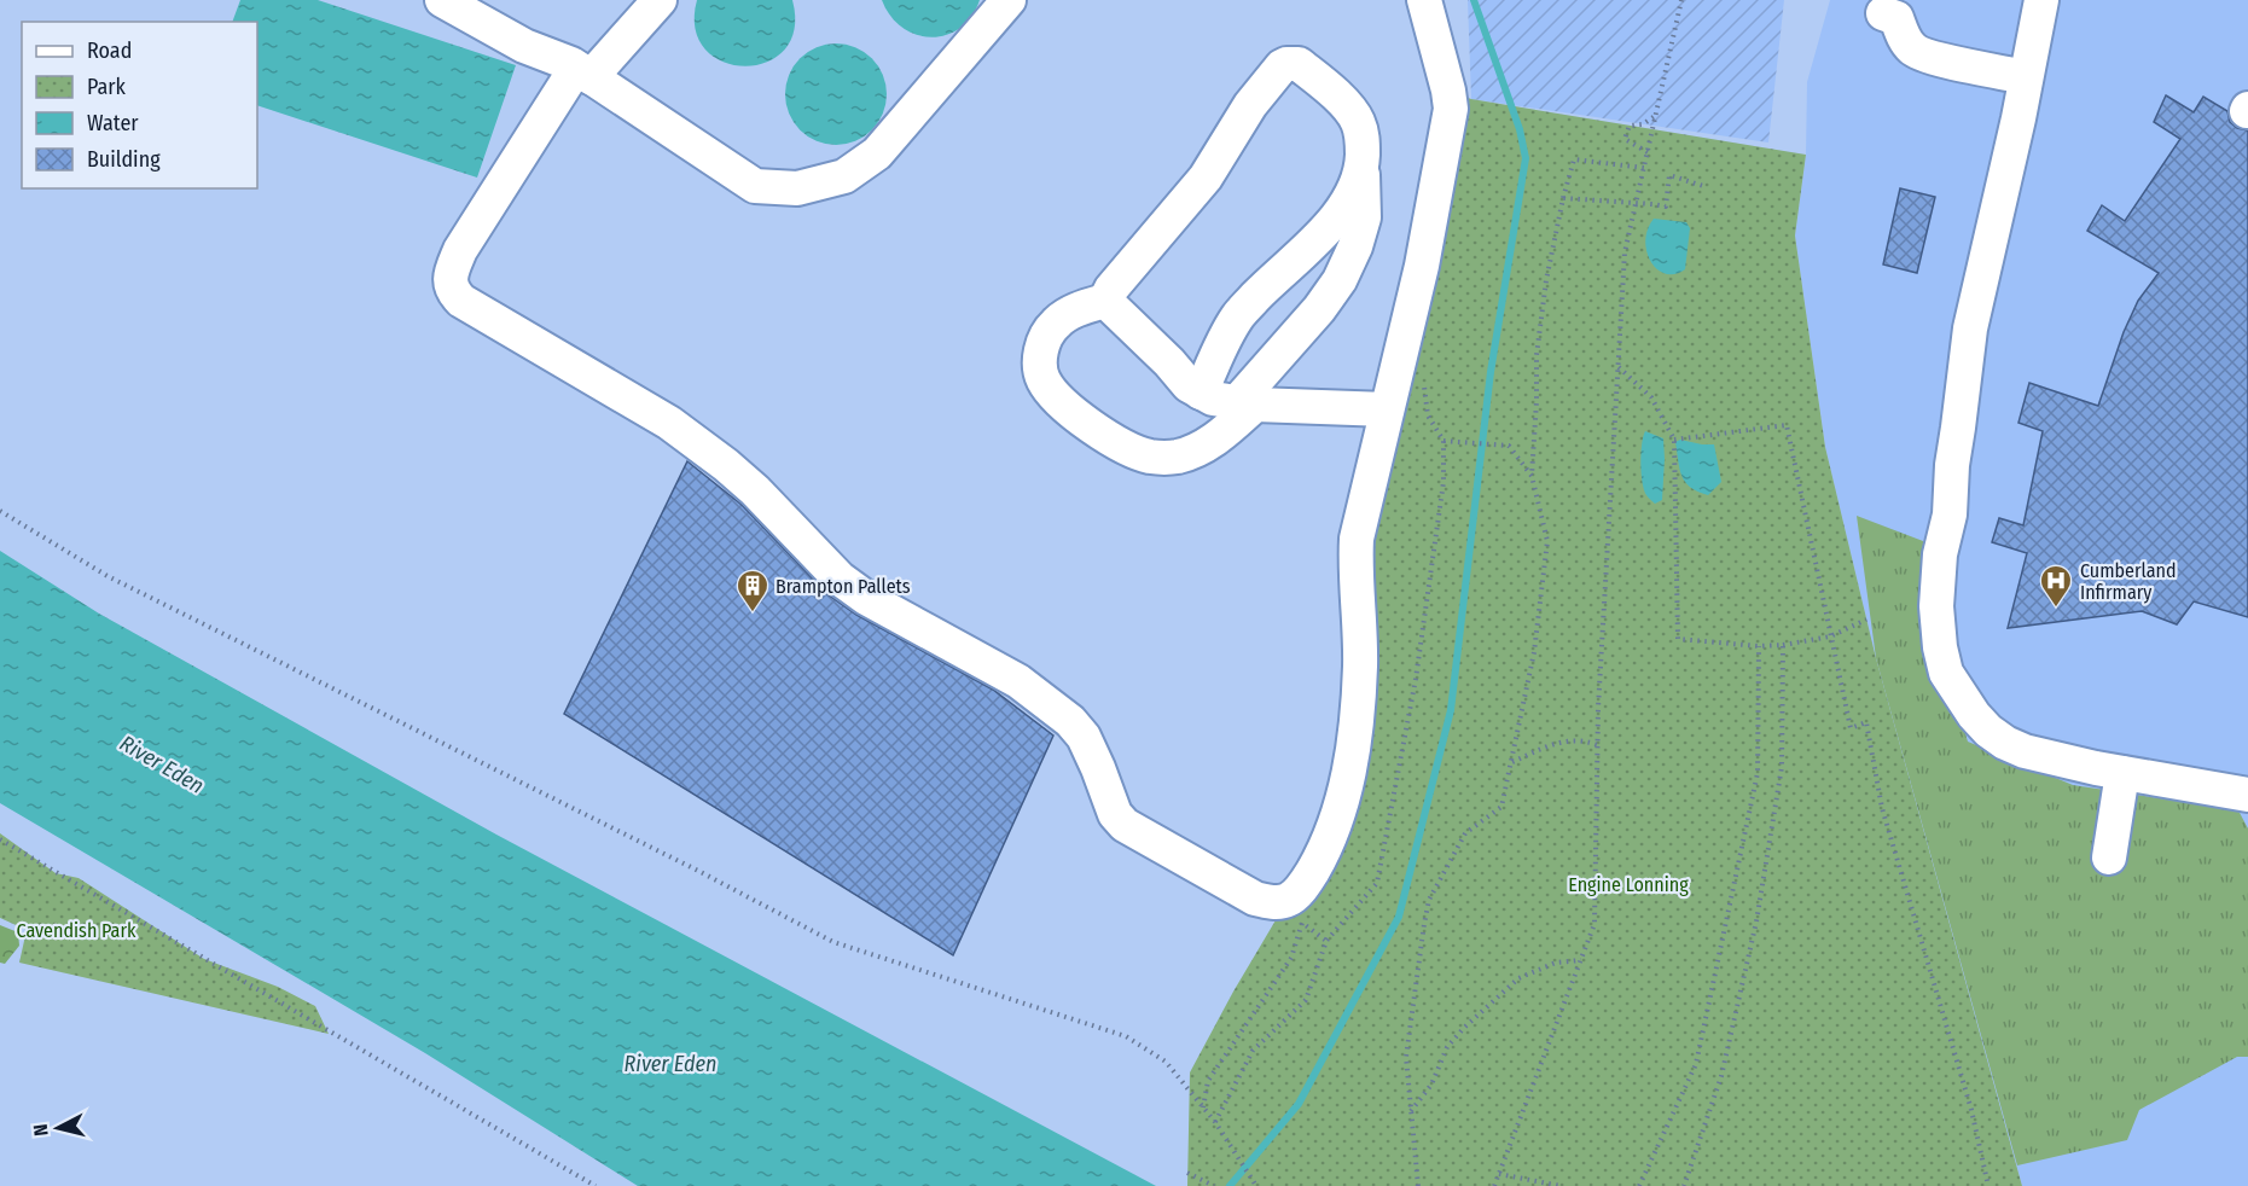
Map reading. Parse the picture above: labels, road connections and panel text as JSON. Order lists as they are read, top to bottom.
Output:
{
  "water": ["River Eden"],
  "parks": ["Engine Lonning", "Cavendish Park"],
  "places": {
    "hospital": ["Cumberland Infirmary"],
    "building": ["Brampton Pallets"]
  },
  "legend": [
    "Road",
    "Park",
    "Water",
    "Building"
  ],
  "north": "left"
}
